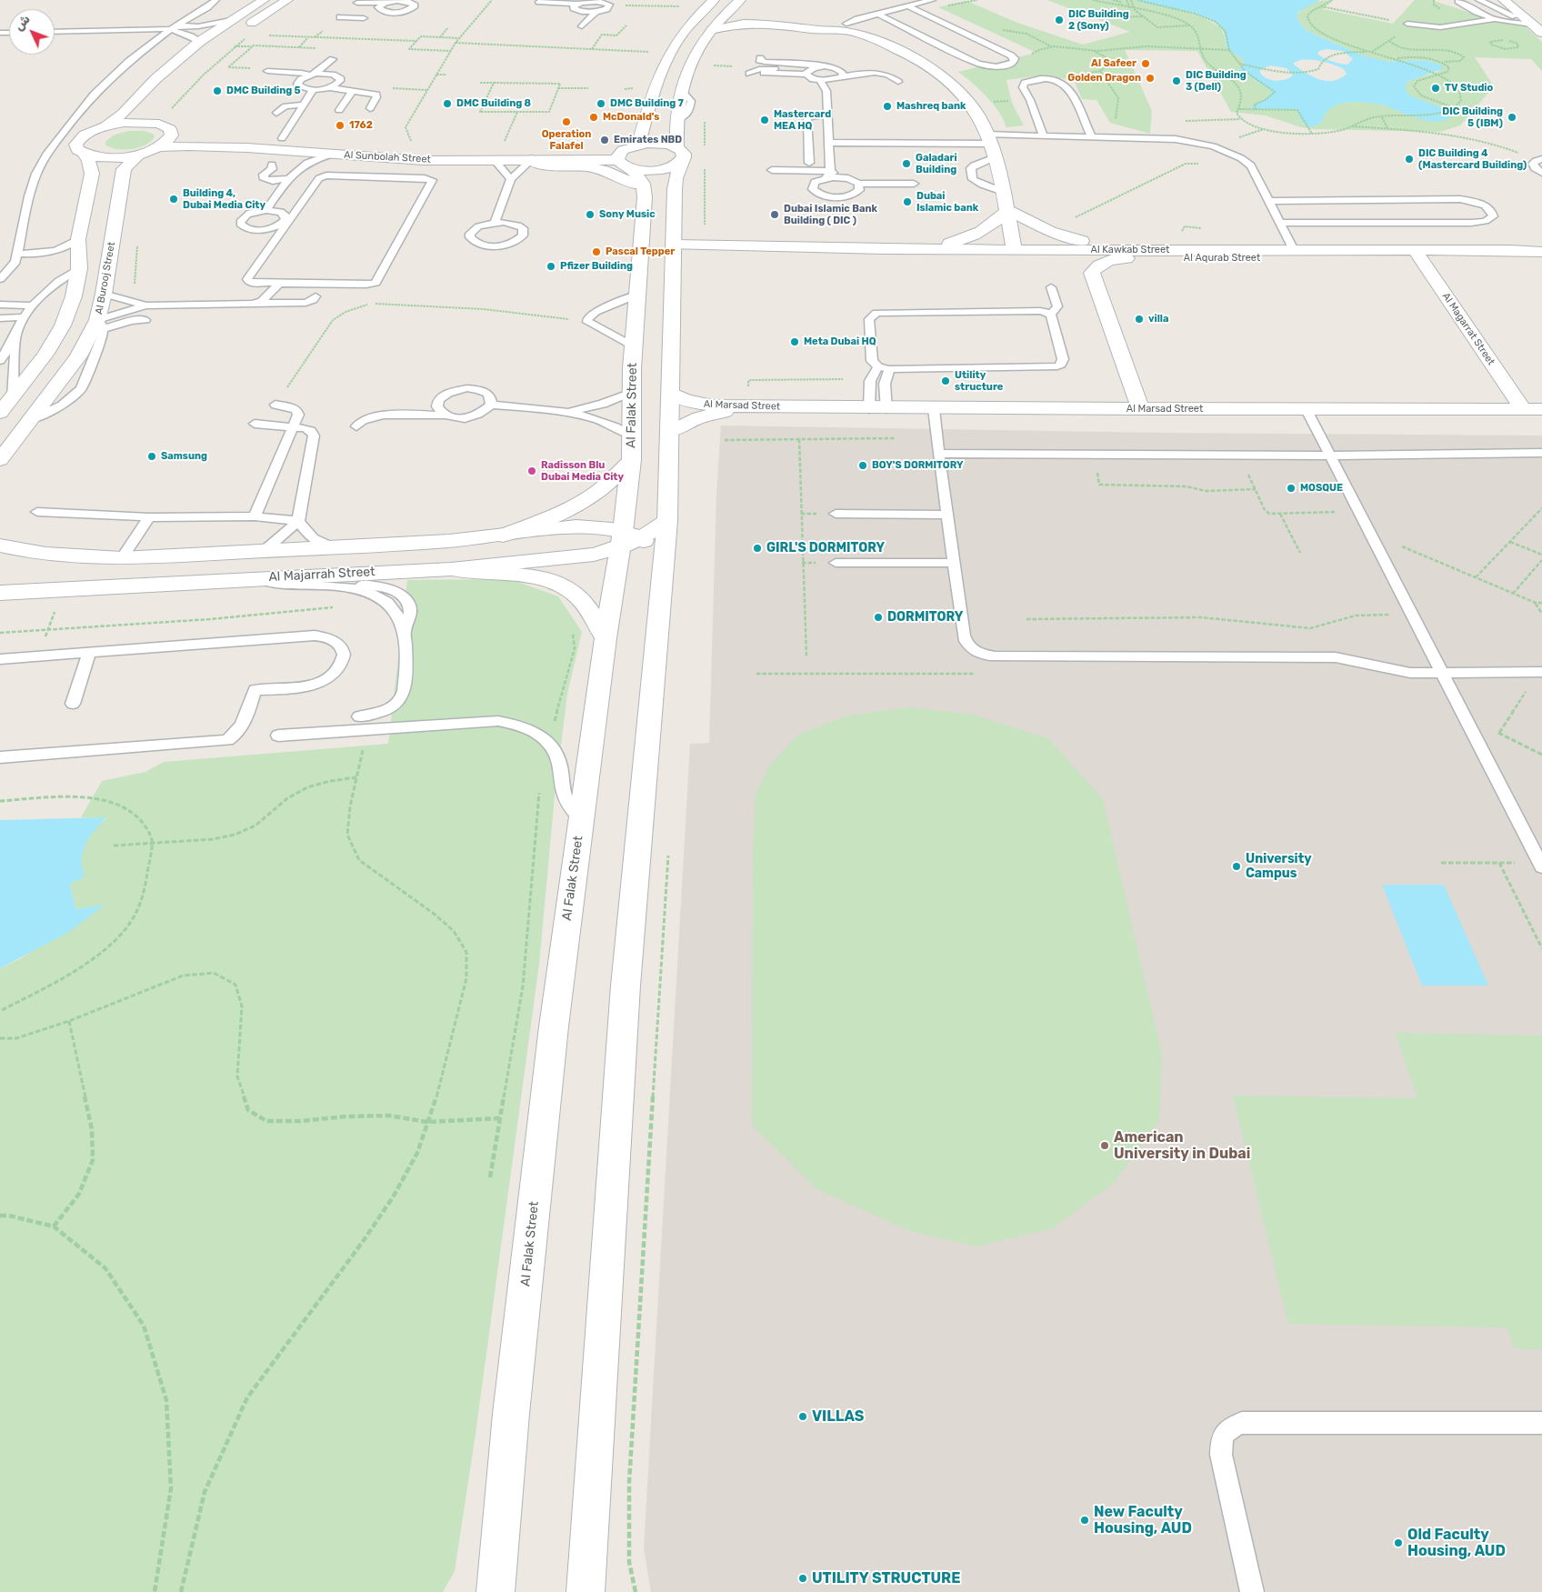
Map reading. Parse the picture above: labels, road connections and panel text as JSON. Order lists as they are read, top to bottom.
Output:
{
  "streets": {
    "street": [
      "Al Sunbolah Street",
      "Al Kawkab Street",
      "Al Aqurab Street",
      "Al Burooj Street",
      "Al Magarrat Street",
      "Al Falak Street",
      "Al Marsad Street",
      "Al Majarrah Street"
    ]
  },
  "crossings": [
    ["Al Sunbolah Street", "Al Burooj Street"],
    ["Al Kawkab Street", "Al Magarrat Street"],
    ["Al Aqurab Street", "Al Marsad Street"],
    ["Al Magarrat Street", "Al Marsad Street"],
    ["Al Falak Street", "Al Majarrah Street"]
  ],
  "places": [
    "DIC Building 2 (Sony)",
    "Al Safeer",
    "Golden Dragon",
    "DIC Building 3 (Dell)",
    "TV Studio",
    "DMC Building 5",
    "DMC Building 8",
    "DMC Building 7",
    "Mashreq bank",
    "McDonald's",
    "DIC Building 5 (IBM)",
    "Mastercard MEA HQ",
    "Operation Falafel",
    "1762",
    "Emirates NBD",
    "DIC Building 4 (Mastercard Building)",
    "Galadari Building",
    "Building 4, Dubai Media City",
    "Dubai Islamic bank",
    "Sony Music",
    "Dubai Islamic Bank Building ( DIC )",
    "Pascal Tepper",
    "Pfizer Building",
    "villa",
    "Meta Dubai HQ",
    "Utility structure",
    "Samsung",
    "BOY'S DORMITORY",
    "Radisson Blu Dubai Media City",
    "MOSQUE",
    "GIRL'S DORMITORY",
    "DORMITORY",
    "University Campus",
    "American University in Dubai",
    "VILLAS",
    "New Faculty Housing, AUD",
    "Old Faculty Housing, AUD",
    "UTILITY STRUCTURE"
  ],
  "north": "top left"
}
